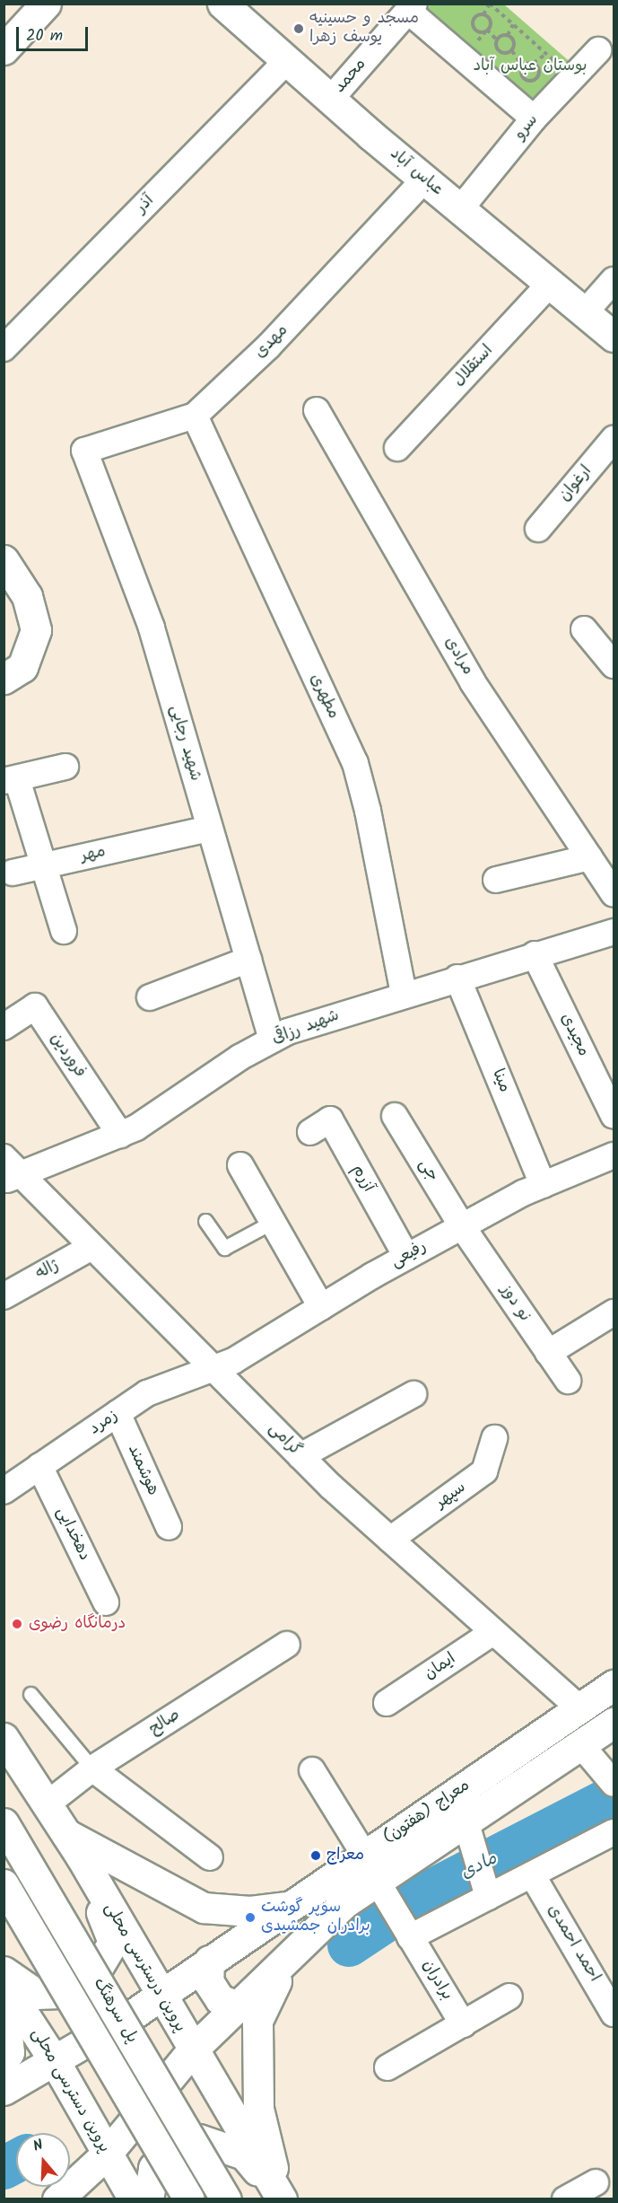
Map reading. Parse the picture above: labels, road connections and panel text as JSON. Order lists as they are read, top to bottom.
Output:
{
  "streets": {
    "main road": [
      "عباس آباد",
      "معراج (هفتون)",
      "پروین درسترسی محلی",
      "پل سرهنگ",
      "پروین دسترسی محلی"
    ],
    "street": [
      "محمد",
      "سرو",
      "آذر",
      "مهدی",
      "استقلال",
      "ارغوان",
      "مرادی",
      "مطهری",
      "شهید رجایی",
      "مهر",
      "شهید رزاقی",
      "مجیدی",
      "فروردین",
      "مینا",
      "جی",
      "آزرم",
      "رفیعی",
      "ژاله",
      "نو دوز",
      "زمرد",
      "گرامی",
      "هوشمند",
      "سپهر",
      "دهخدایی",
      "ایمان",
      "صالح",
      "احمد احمدی",
      "برادران"
    ]
  },
  "crossings": [
    ["محمد", "عباس آباد"],
    ["سرو", "عباس آباد"],
    ["عباس آباد", "آذر"],
    ["عباس آباد", "مهدی"],
    ["عباس آباد", "استقلال"],
    ["مهدی", "مطهری"],
    ["مهدی", "شهید رجایی"],
    ["مطهری", "شهید رزاقی"],
    ["شهید رجایی", "مهر"],
    ["شهید رجایی", "شهید رزاقی"],
    ["شهید رزاقی", "مجیدی"],
    ["شهید رزاقی", "فروردین"],
    ["شهید رزاقی", "مینا"],
    ["شهید رزاقی", "گرامی"],
    ["مینا", "رفیعی"],
    ["جی", "رفیعی"],
    ["جی", "نو دوز"],
    ["آزرم", "رفیعی"],
    ["رفیعی", "نو دوز"],
    ["رفیعی", "زمرد"],
    ["رفیعی", "گرامی"],
    ["ژاله", "گرامی"],
    ["زمرد", "گرامی"],
    ["زمرد", "هوشمند"],
    ["زمرد", "دهخدایی"],
    ["گرامی", "سپهر"],
    ["گرامی", "ایمان"],
    ["گرامی", "معراج (هفتون)"],
    ["صالح", "پروین درسترسی محلی"],
    ["معراج (هفتون)", "پروین درسترسی محلی"],
    ["معراج (هفتون)", "برادران"],
    ["معراج (هفتون)", "پروین دسترسی محلی"]
  ],
  "water": ["مادی"],
  "parks": ["بوستان عباس آباد"],
  "places": [
    "مسجد و حسینیه یوسف زهرا",
    "درمانگاه رضوی",
    "معراج",
    "سوپر گوشت برادران جمشیدی"
  ],
  "scale_bar": "20 m",
  "north": "top"
}
